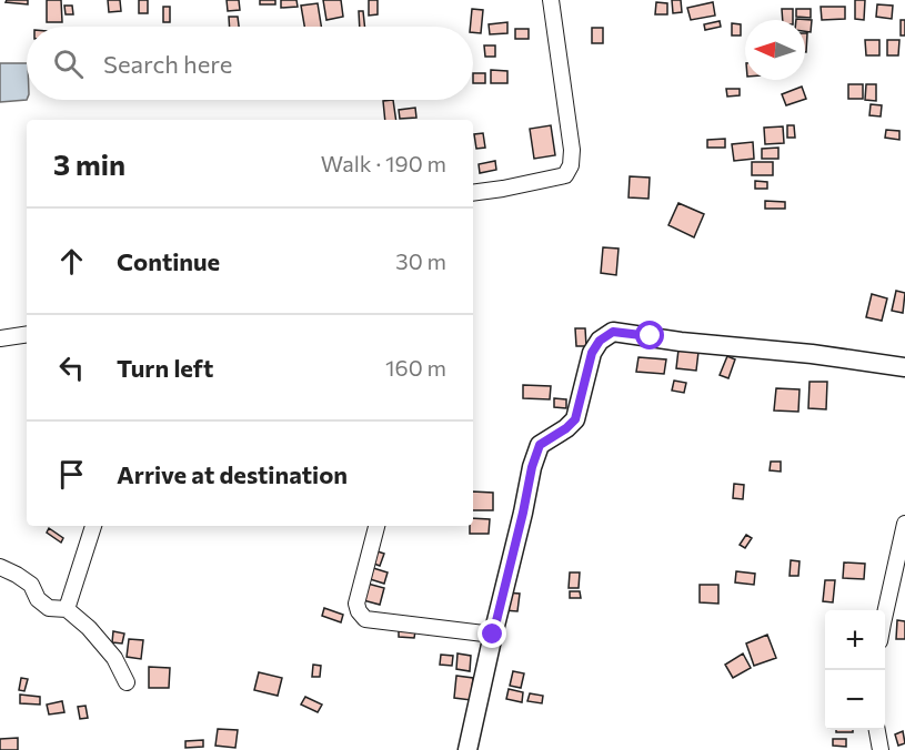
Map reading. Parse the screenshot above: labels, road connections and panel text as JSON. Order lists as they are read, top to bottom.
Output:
{
  "north": "left",
  "page": {
    "search": "Search here",
    "heading": ["3 min", "Walk · 190 m"],
    "list": [
      ["Continue", "30 m"],
      ["Turn left", "160 m"],
      "Arrive at destination"
    ],
    "map_buttons": ["+", "−"]
  }
}
